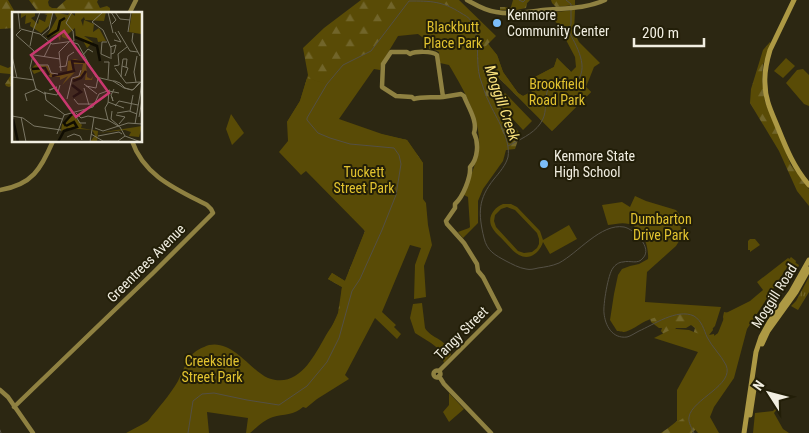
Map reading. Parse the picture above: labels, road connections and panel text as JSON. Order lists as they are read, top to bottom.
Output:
{
  "streets": {
    "main road": ["Moggill Road"],
    "street": ["Greentrees Avenue", "Tangy Street"]
  },
  "water": ["Moggill Creek"],
  "parks": [
    "Blackbutt Place Park",
    "Brookfield Road Park",
    "Tuckett Street Park",
    "Dumbarton Drive Park",
    "Creekside Street Park"
  ],
  "places": ["Kenmore Community Center", "Kenmore State High School"],
  "scale_bar": "200 m",
  "north": "top left"
}
